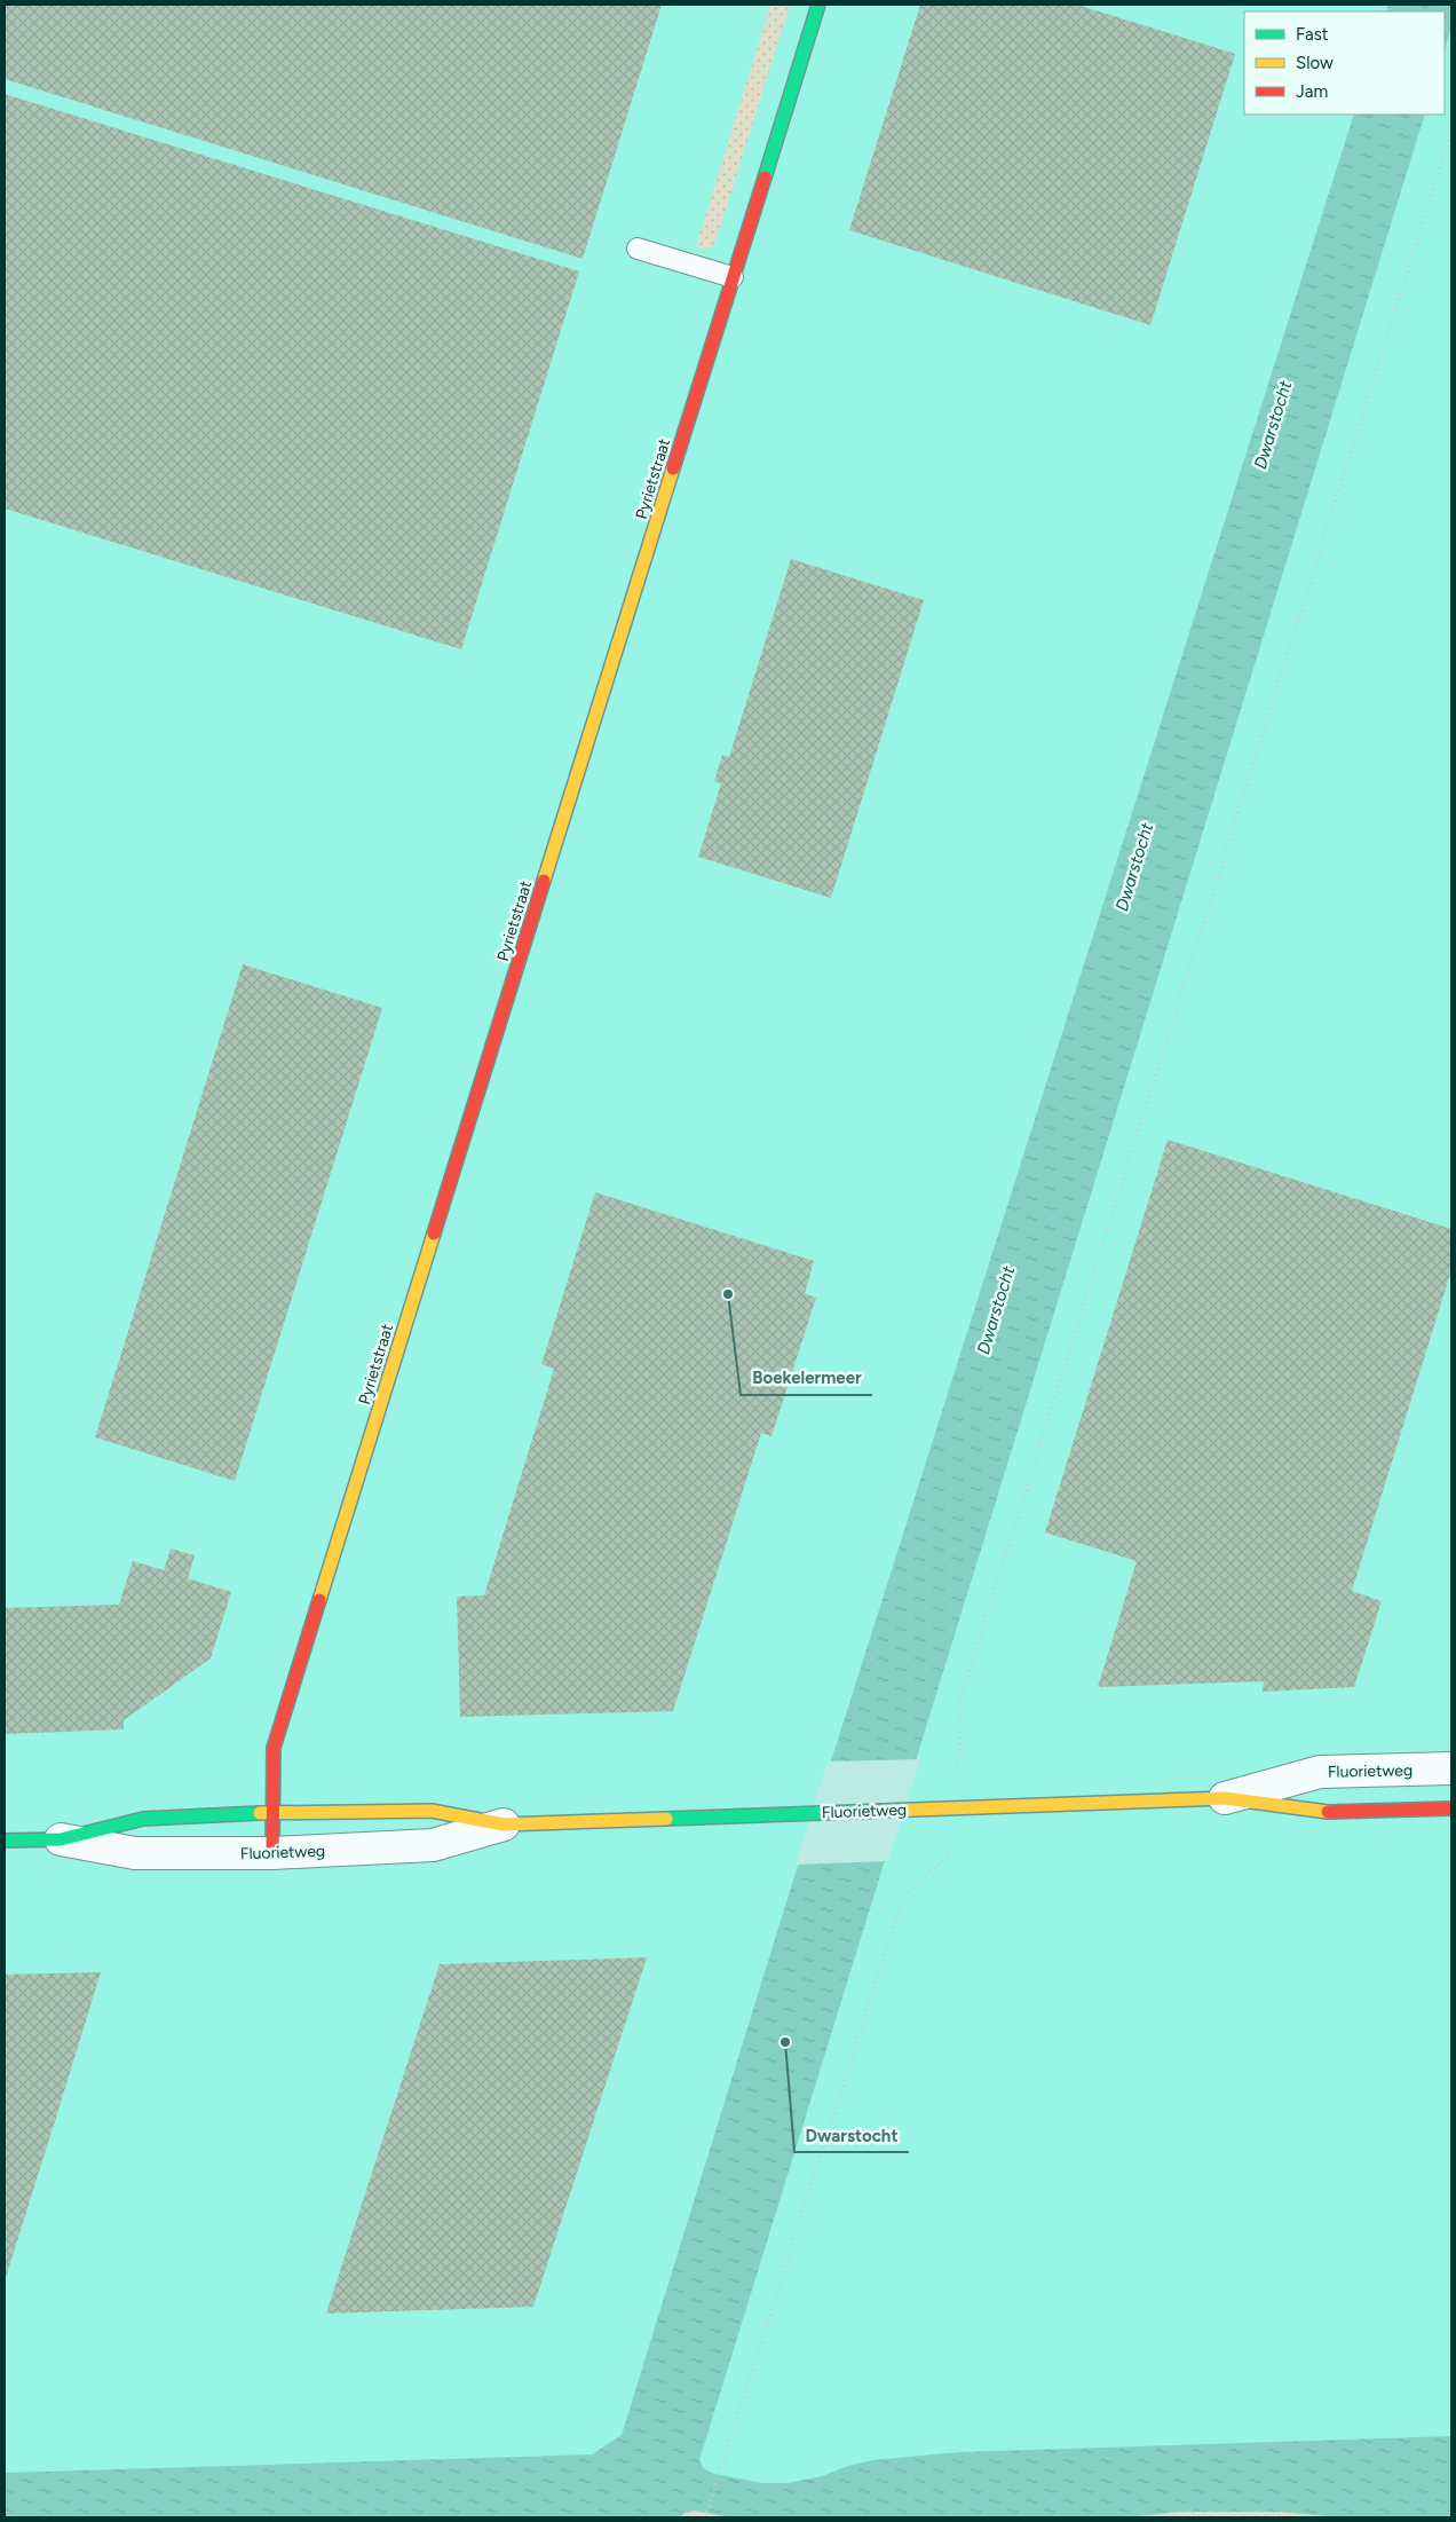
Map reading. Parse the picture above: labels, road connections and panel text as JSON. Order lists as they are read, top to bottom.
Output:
{
  "streets": {
    "street": ["Pyrietstraat", "Fluorietweg"]
  },
  "crossings": [
    ["Pyrietstraat", "Fluorietweg"]
  ],
  "water": ["Dwarstocht"],
  "places": ["Boekelermeer", "Dwarstocht"],
  "legend": ["Fast", "Slow", "Jam"]
}
